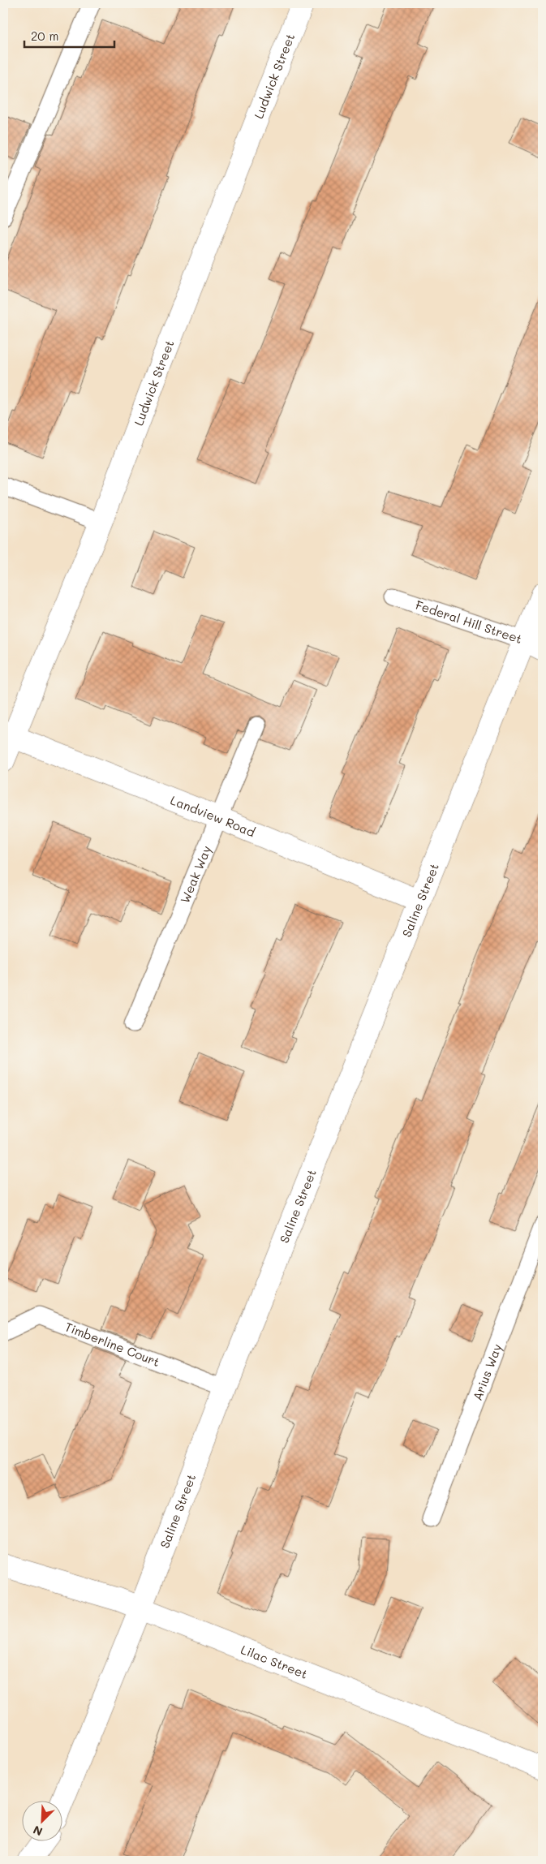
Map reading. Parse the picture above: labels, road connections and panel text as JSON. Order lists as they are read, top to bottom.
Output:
{
  "streets": {
    "street": [
      "Ludwick Street",
      "Landview Road",
      "Saline Street",
      "Lilac Street"
    ],
    "lane": [
      "Federal Hill Street",
      "Weak Way",
      "Timberline Court",
      "Arius Way"
    ]
  },
  "crossings": [
    ["Ludwick Street", "Landview Road"],
    ["Federal Hill Street", "Saline Street"],
    ["Landview Road", "Weak Way"],
    ["Landview Road", "Saline Street"],
    ["Saline Street", "Timberline Court"],
    ["Saline Street", "Lilac Street"]
  ],
  "scale_bar": "20 m",
  "north": "bottom left"
}
